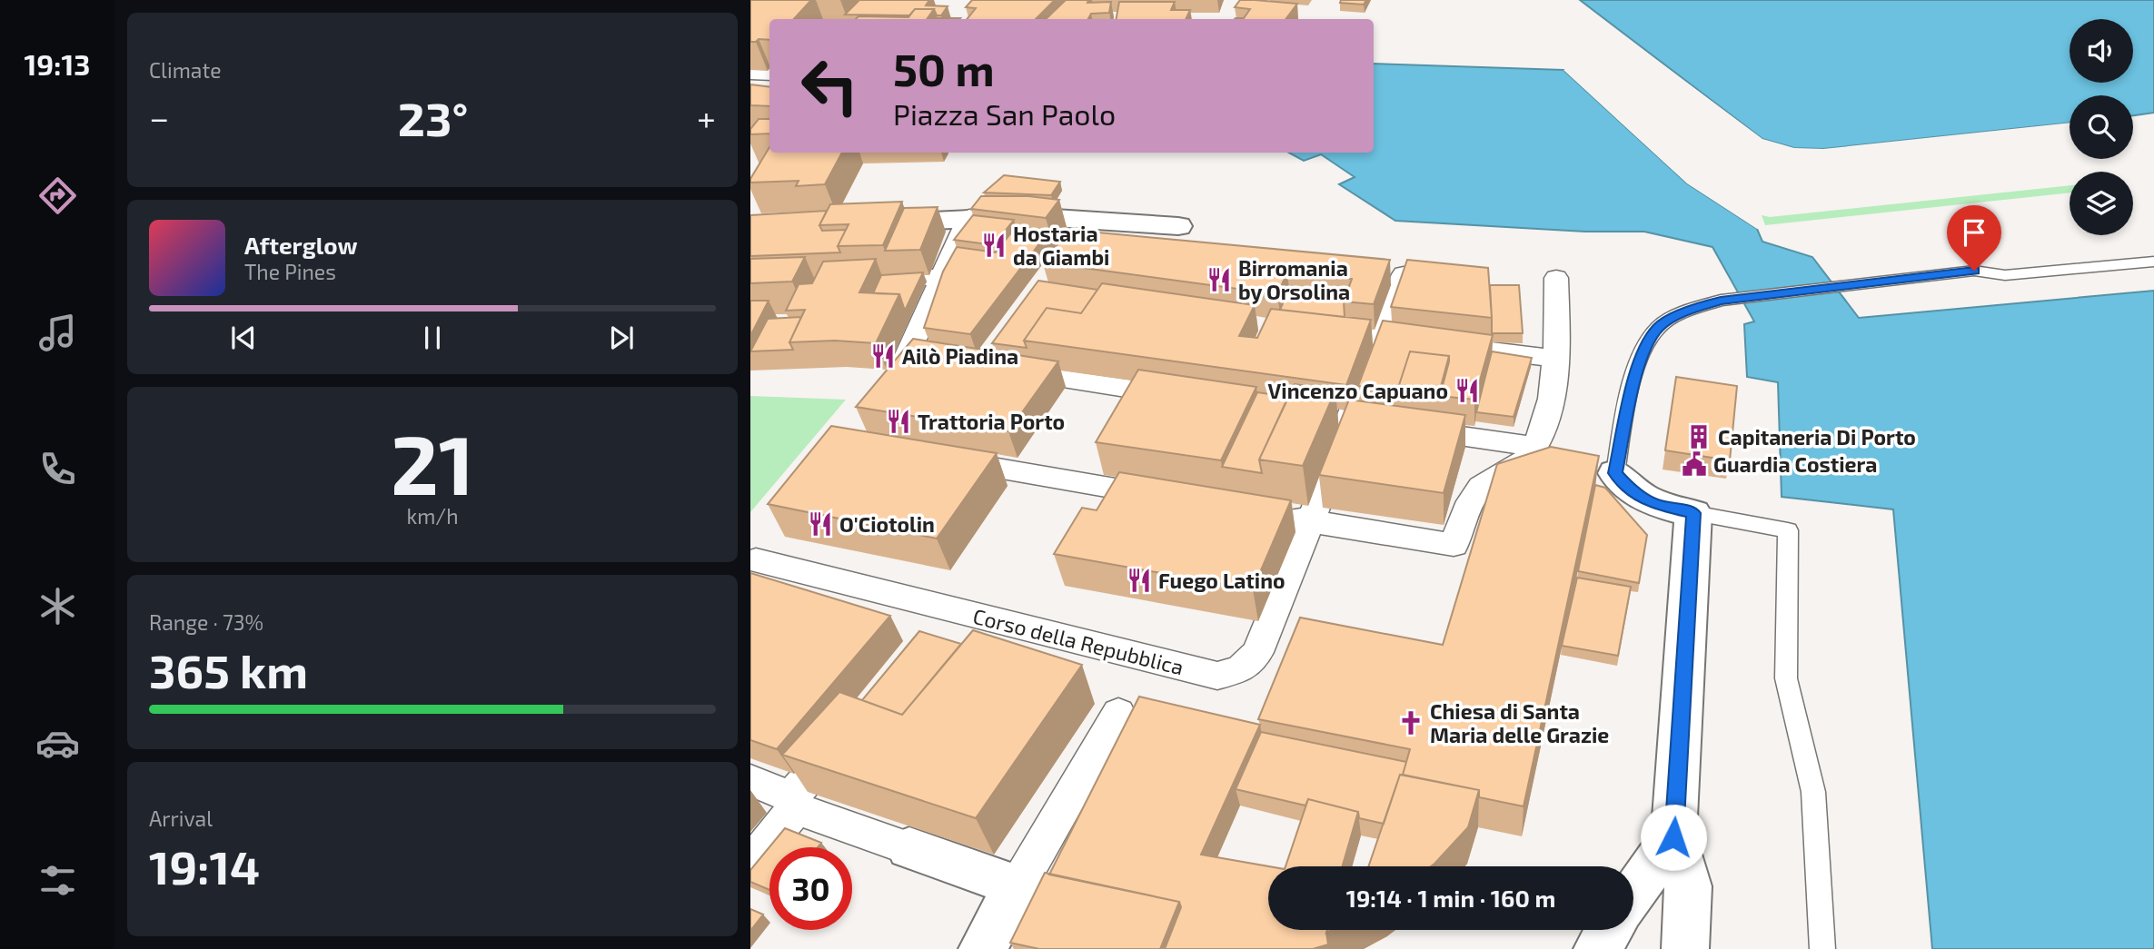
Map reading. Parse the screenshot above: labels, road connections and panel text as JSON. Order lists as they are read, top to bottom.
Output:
{
  "streets": {
    "street": ["Corso della Repubblica"]
  },
  "places": {
    "restaurant": [
      "Hostaria da Giambi",
      "Birromania by Orsolina",
      "Ailò Piadina",
      "Vincenzo Capuano",
      "Trattoria Porto",
      "O'Ciotolin",
      "Fuego Latino"
    ],
    "building": ["Capitaneria Di Porto"],
    "public building": ["Guardia Costiera"],
    "church": ["Chiesa di Santa Maria delle Grazie"]
  },
  "page": {
    "tabs": "19:13",
    "tile": [
      "Climate",
      ["21", "km/h"],
      ["Range · 73%", "365 km"],
      ["Arrival", "19:14"]
    ],
    "turn": ["50 m", "Piazza San Paolo"],
    "heat": ["−", "23°", "+"],
    "song": ["Afterglow", "The Pines"],
    "limit": "30",
    "trip": "19:14 · 1 min · 160 m"
  }
}
